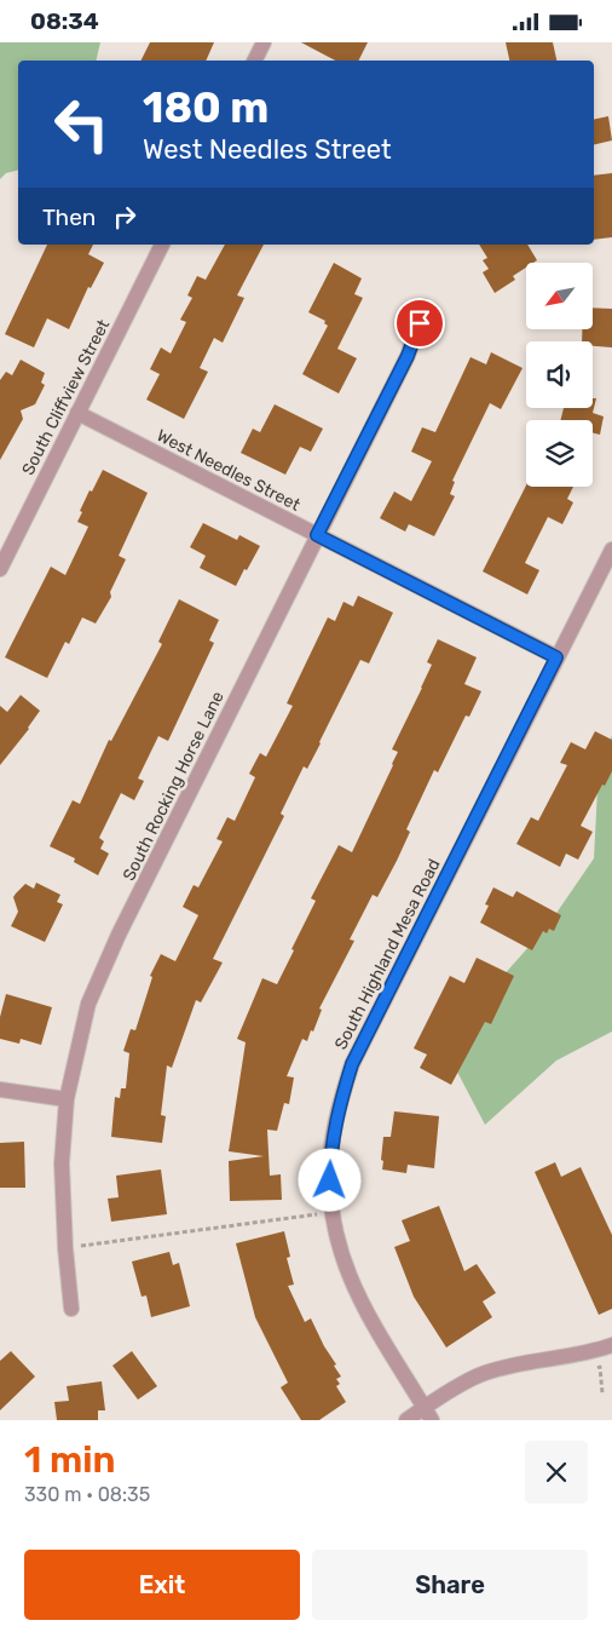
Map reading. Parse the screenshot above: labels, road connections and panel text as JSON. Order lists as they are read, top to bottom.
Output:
{
  "streets": {
    "street": [
      "South Cliffview Street",
      "West Needles Street",
      "South Rocking Horse Lane",
      "South Highland Mesa Road"
    ]
  },
  "crossings": [
    ["South Cliffview Street", "West Needles Street"],
    ["West Needles Street", "South Rocking Horse Lane"],
    ["West Needles Street", "South Highland Mesa Road"]
  ],
  "north": "bottom left",
  "page": {
    "status": "08:34",
    "turn": ["180 m", "West Needles Street"],
    "then": "Then",
    "heading": ["1 min", "330 m · 08:35"],
    "buttons": ["Exit", "Share"]
  }
}
